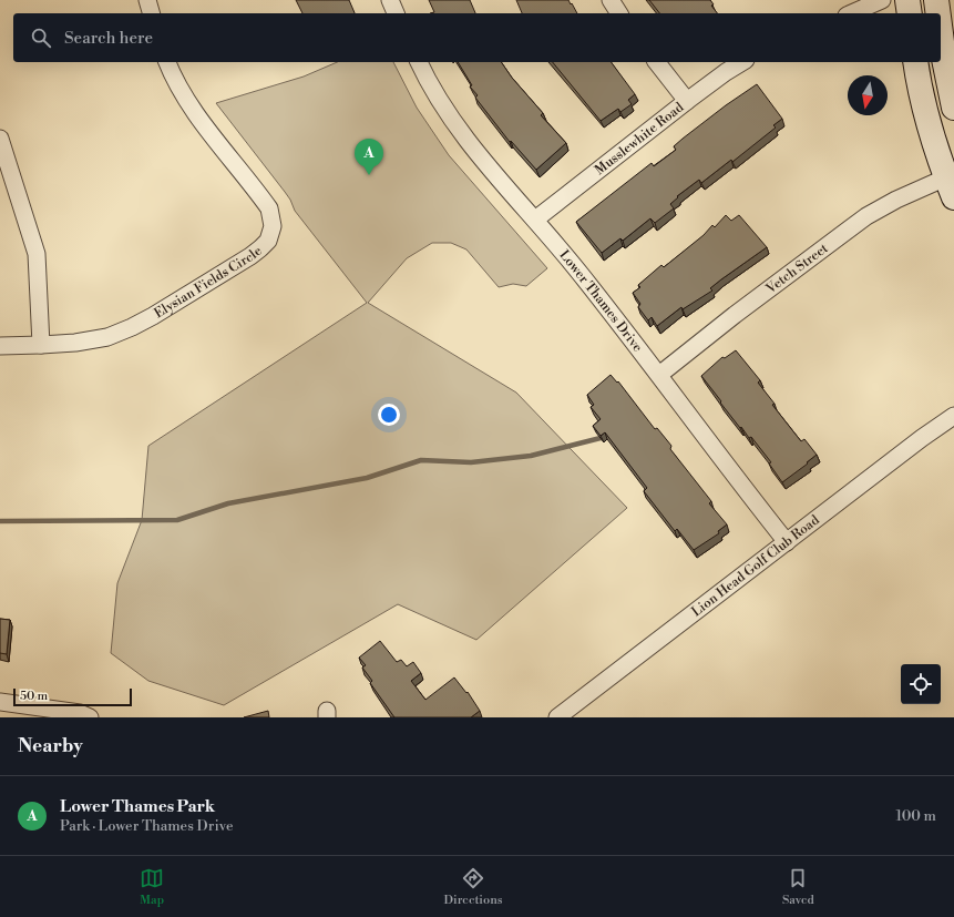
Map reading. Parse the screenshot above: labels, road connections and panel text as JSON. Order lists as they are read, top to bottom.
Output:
{
  "streets": {
    "street": [
      "Musslewhite Road",
      "Vetch Street",
      "Elysian Fields Circle",
      "Lower Thames Drive",
      "Lion Head Golf Club Road"
    ]
  },
  "crossings": [
    ["Musslewhite Road", "Lower Thames Drive"],
    ["Vetch Street", "Lower Thames Drive"],
    ["Lower Thames Drive", "Lion Head Golf Club Road"]
  ],
  "scale_bar": "50 m",
  "north": "bottom",
  "page": {
    "search": "Search here",
    "pins": "A",
    "scale": "50 m",
    "heading": "Nearby",
    "list": [
      {
        "mark": "A",
        "name": "Lower Thames Park",
        "note": "Park · Lower Thames Drive",
        "value": "100 m"
      }
    ],
    "nav": ["Map", "Directions", "Saved"]
  }
}
